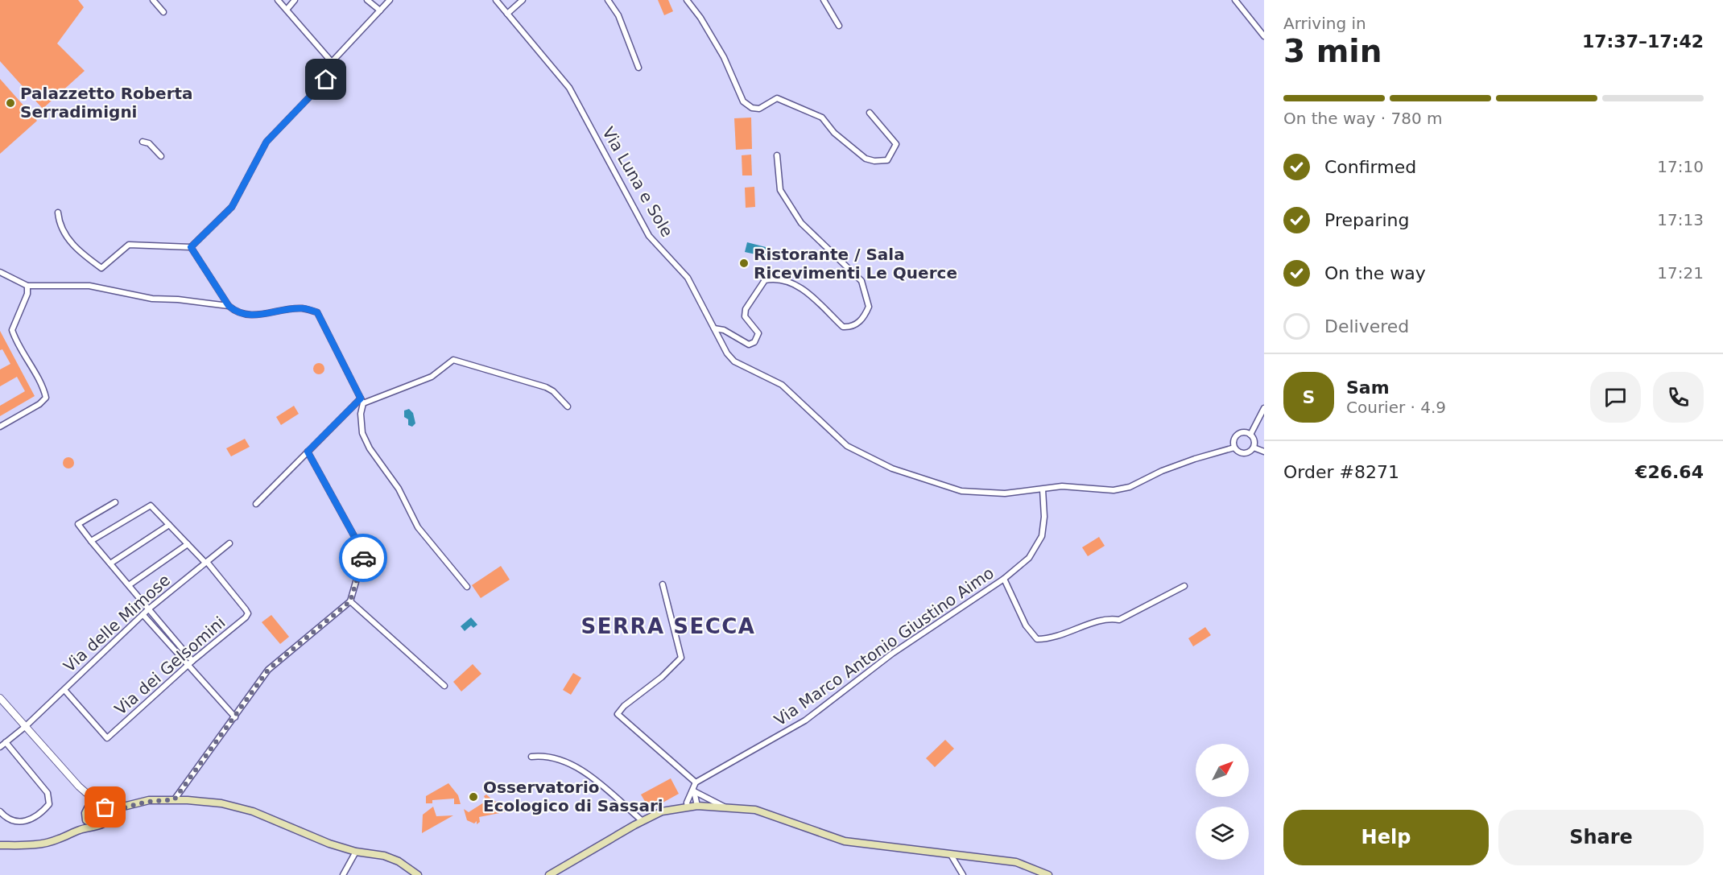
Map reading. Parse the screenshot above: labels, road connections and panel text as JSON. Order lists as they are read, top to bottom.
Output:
{
  "streets": {
    "street": [
      "Via Luna e Sole",
      "Via delle Mimose",
      "Via Marco Antonio Giustino Aimo",
      "Via dei Gelsomini"
    ]
  },
  "crossings": [
    ["Via Luna e Sole", "Via Marco Antonio Giustino Aimo"],
    ["Via delle Mimose", "Via dei Gelsomini"]
  ],
  "districts": ["SERRA SECCA"],
  "places": ["Palazzetto Roberta Serradimigni", "Ristorante / Sala Ricevimenti Le Querce", "Osservatorio Ecologico di Sassari"],
  "north": "top right",
  "page": {
    "heading": ["3 min", "Arriving in", "17:37–17:42"],
    "panel": [
      "Sam",
      "Courier · 4.9",
      "Order #8271",
      "€26.64"
    ],
    "bar": "On the way · 780 m",
    "list": [
      ["Confirmed", "17:10"],
      ["Preparing", "17:13"],
      ["On the way", "17:21"],
      "Delivered"
    ],
    "round": "S",
    "buttons": ["Help", "Share"]
  }
}
